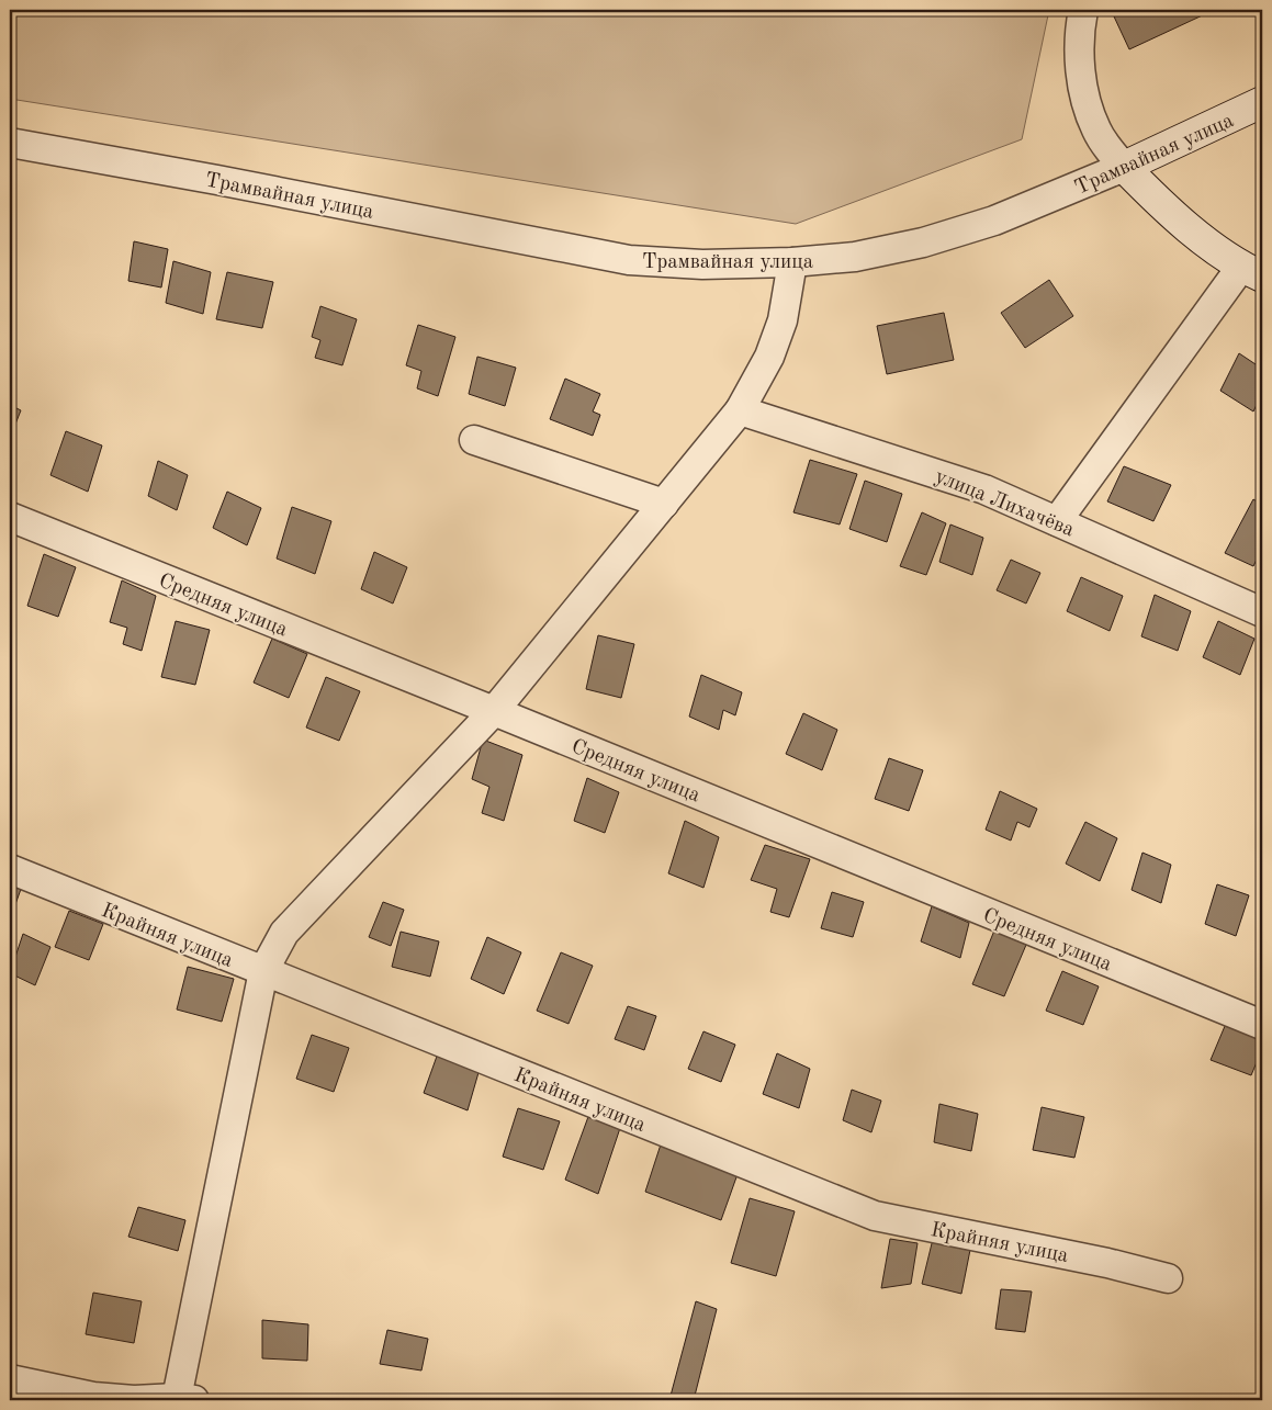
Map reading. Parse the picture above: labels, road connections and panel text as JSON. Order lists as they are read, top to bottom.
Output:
{
  "streets": {
    "street": [
      "Трамвайная улица",
      "улица Лихачёва",
      "Средняя улица",
      "Крайняя улица"
    ]
  }
}
